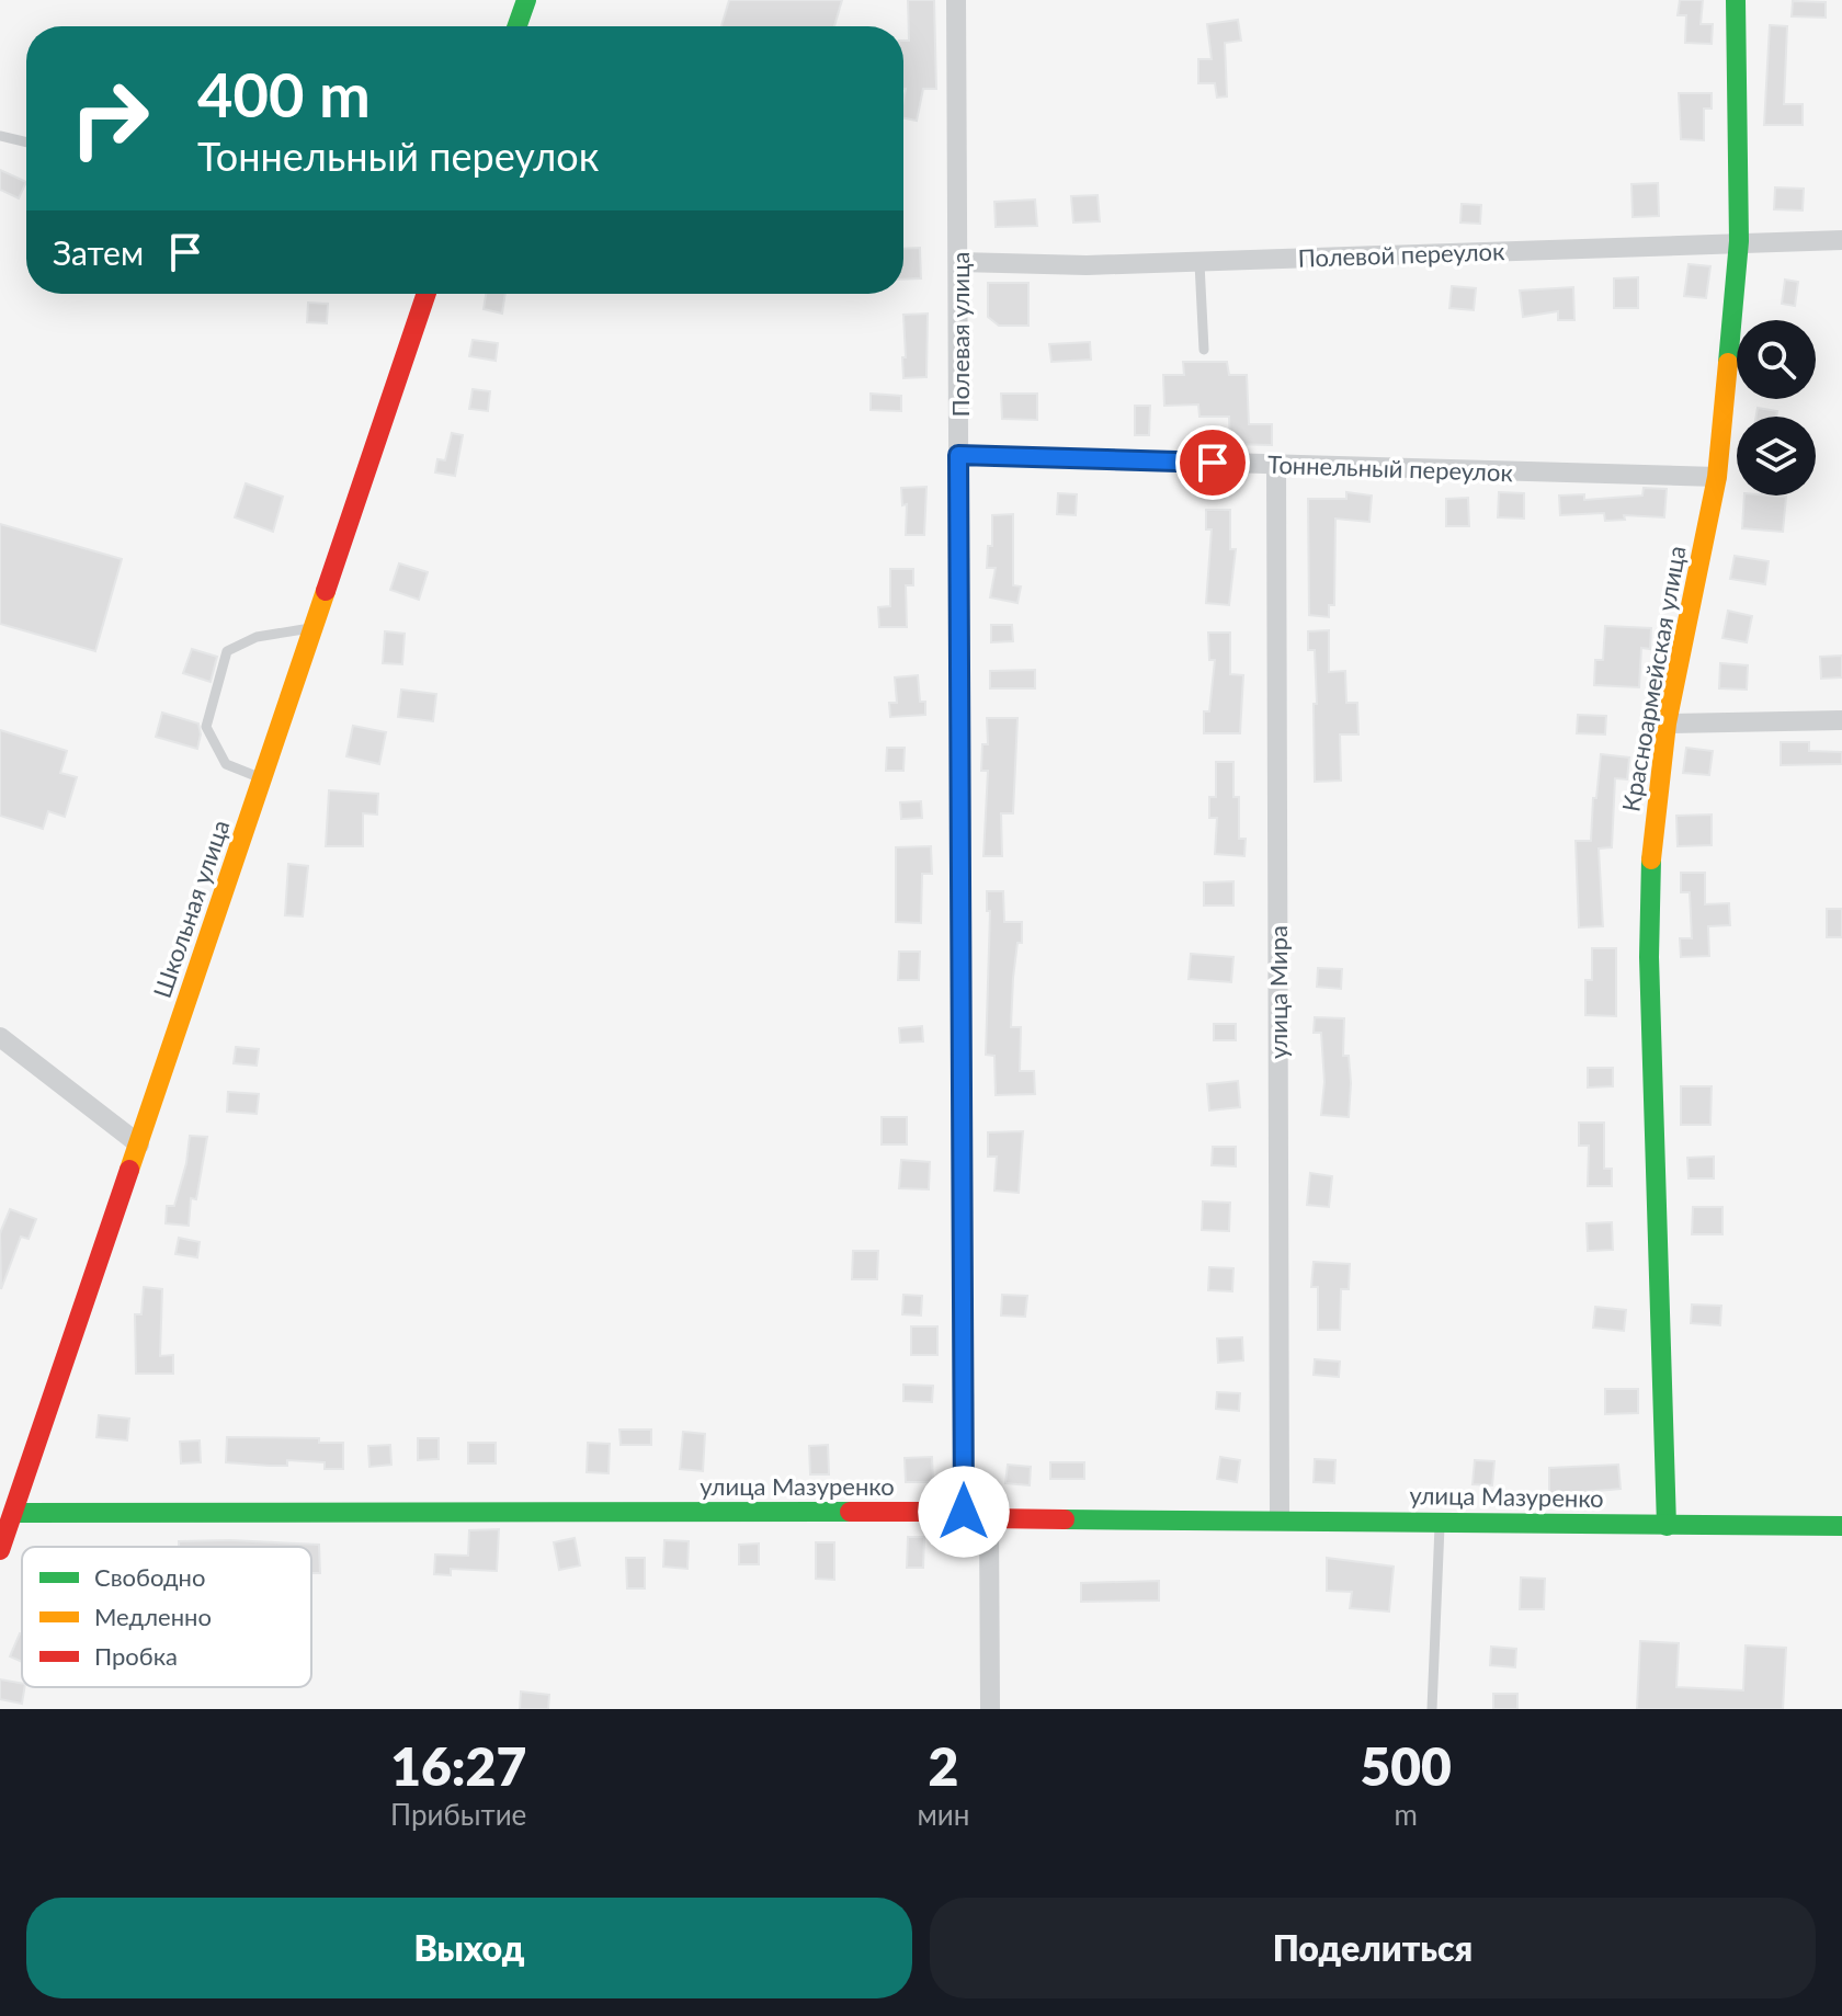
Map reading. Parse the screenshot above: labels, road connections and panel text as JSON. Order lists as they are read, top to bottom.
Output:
{
  "streets": {
    "street": [
      "Полевой переулок",
      "Полевая улица",
      "Тоннельный переулок",
      "Красноармейская улица",
      "Школьная улица",
      "улица Мира",
      "улица Мазуренко"
    ]
  },
  "crossings": [
    ["Полевой переулок", "Полевая улица"],
    ["Полевой переулок", "Красноармейская улица"],
    ["Полевая улица", "Тоннельный переулок"],
    ["Полевая улица", "улица Мазуренко"],
    ["Тоннельный переулок", "Красноармейская улица"],
    ["Тоннельный переулок", "улица Мира"],
    ["Красноармейская улица", "улица Мазуренко"],
    ["Школьная улица", "улица Мазуренко"],
    ["улица Мира", "улица Мазуренко"]
  ],
  "legend": ["Свободно", "Медленно", "Пробка"],
  "page": {
    "turn": ["400 m", "Тоннельный переулок"],
    "then": "Затем",
    "eta": [
      "16:27",
      "Прибытие",
      "2",
      "мин",
      "500",
      "m"
    ],
    "buttons": ["Выход", "Поделиться"]
  }
}
